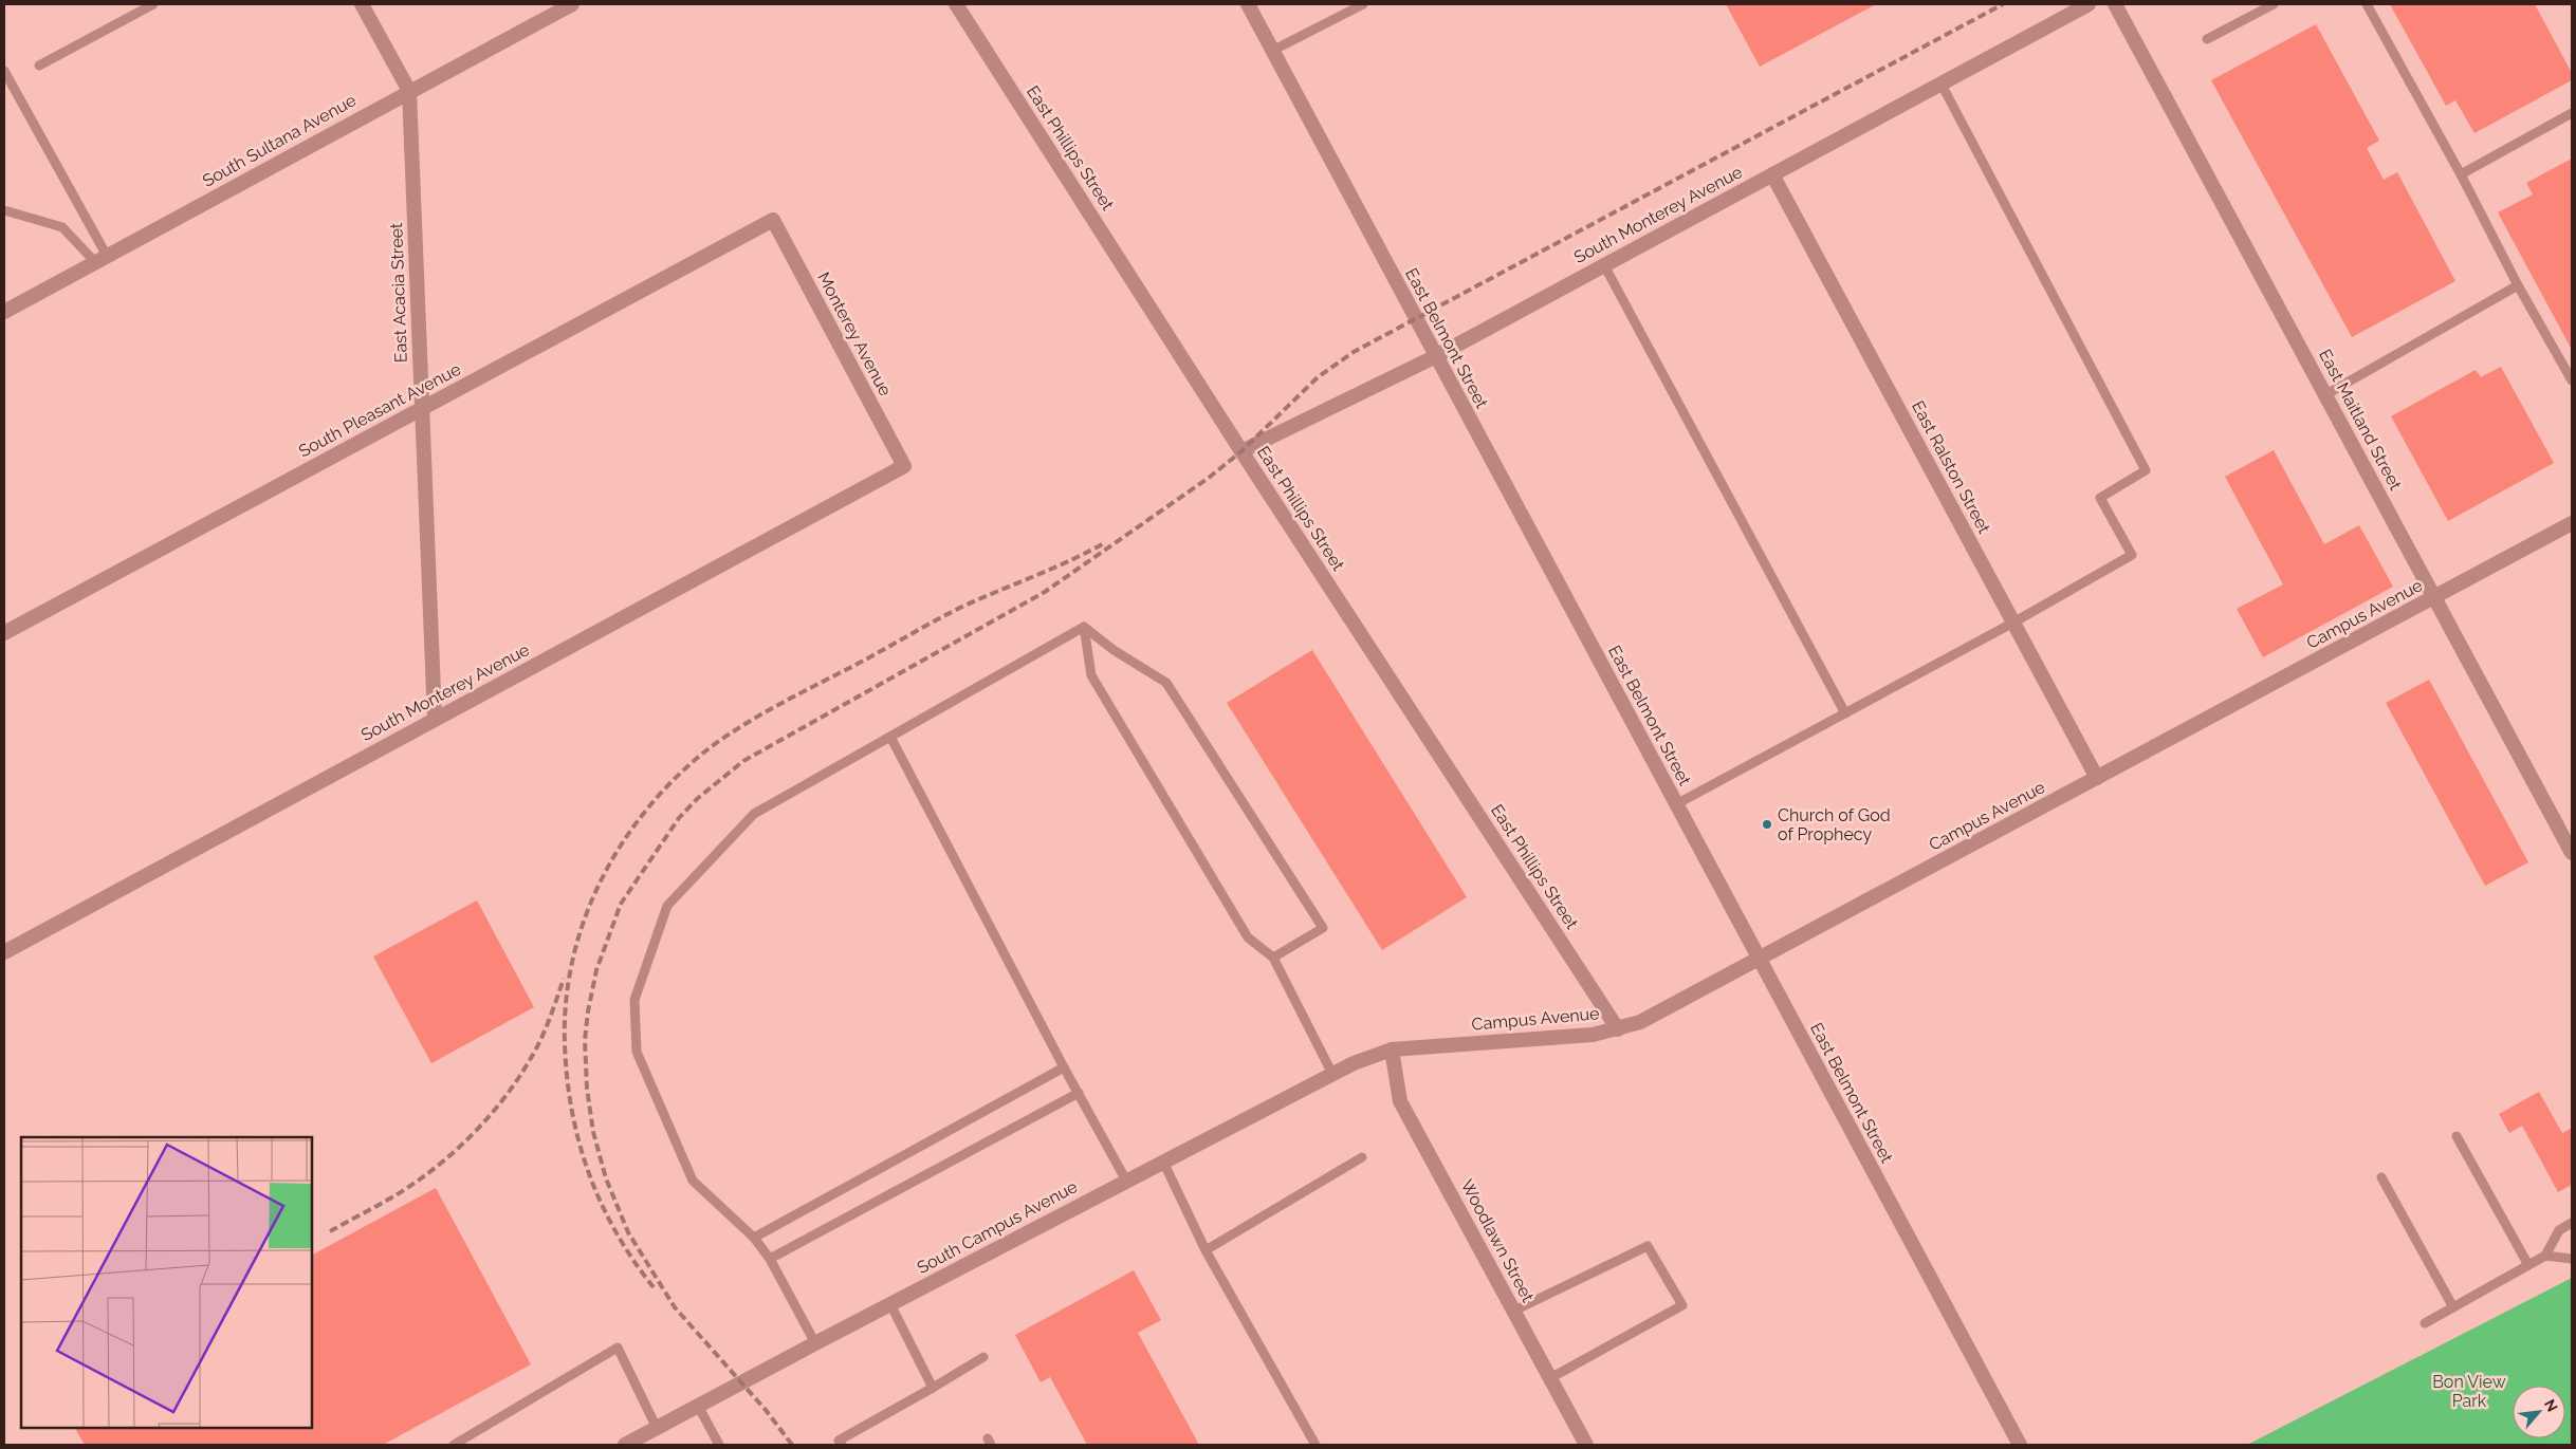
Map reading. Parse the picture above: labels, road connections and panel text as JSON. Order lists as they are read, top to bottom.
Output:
{
  "streets": {
    "street": [
      "South Sultana Avenue",
      "East Phillips Street",
      "South Monterey Avenue",
      "East Acacia Street",
      "Monterey Avenue",
      "East Belmont Street",
      "South Pleasant Avenue",
      "East Maitland Street",
      "East Ralston Street",
      "Campus Avenue",
      "South Campus Avenue",
      "Woodlawn Street"
    ]
  },
  "crossings": [
    ["South Sultana Avenue", "East Acacia Street"],
    ["East Phillips Street", "South Monterey Avenue"],
    ["East Phillips Street", "Campus Avenue"],
    ["South Monterey Avenue", "East Acacia Street"],
    ["South Monterey Avenue", "Monterey Avenue"],
    ["South Monterey Avenue", "East Belmont Street"],
    ["South Monterey Avenue", "East Ralston Street"],
    ["East Acacia Street", "South Pleasant Avenue"],
    ["Monterey Avenue", "South Pleasant Avenue"],
    ["East Belmont Street", "Campus Avenue"],
    ["East Maitland Street", "Campus Avenue"],
    ["East Ralston Street", "Campus Avenue"],
    ["Campus Avenue", "South Campus Avenue"],
    ["Campus Avenue", "Woodlawn Street"],
    ["South Campus Avenue", "Woodlawn Street"]
  ],
  "parks": ["Bon View Park"],
  "places": ["Church of God of Prophecy"],
  "north": "top right"
}
